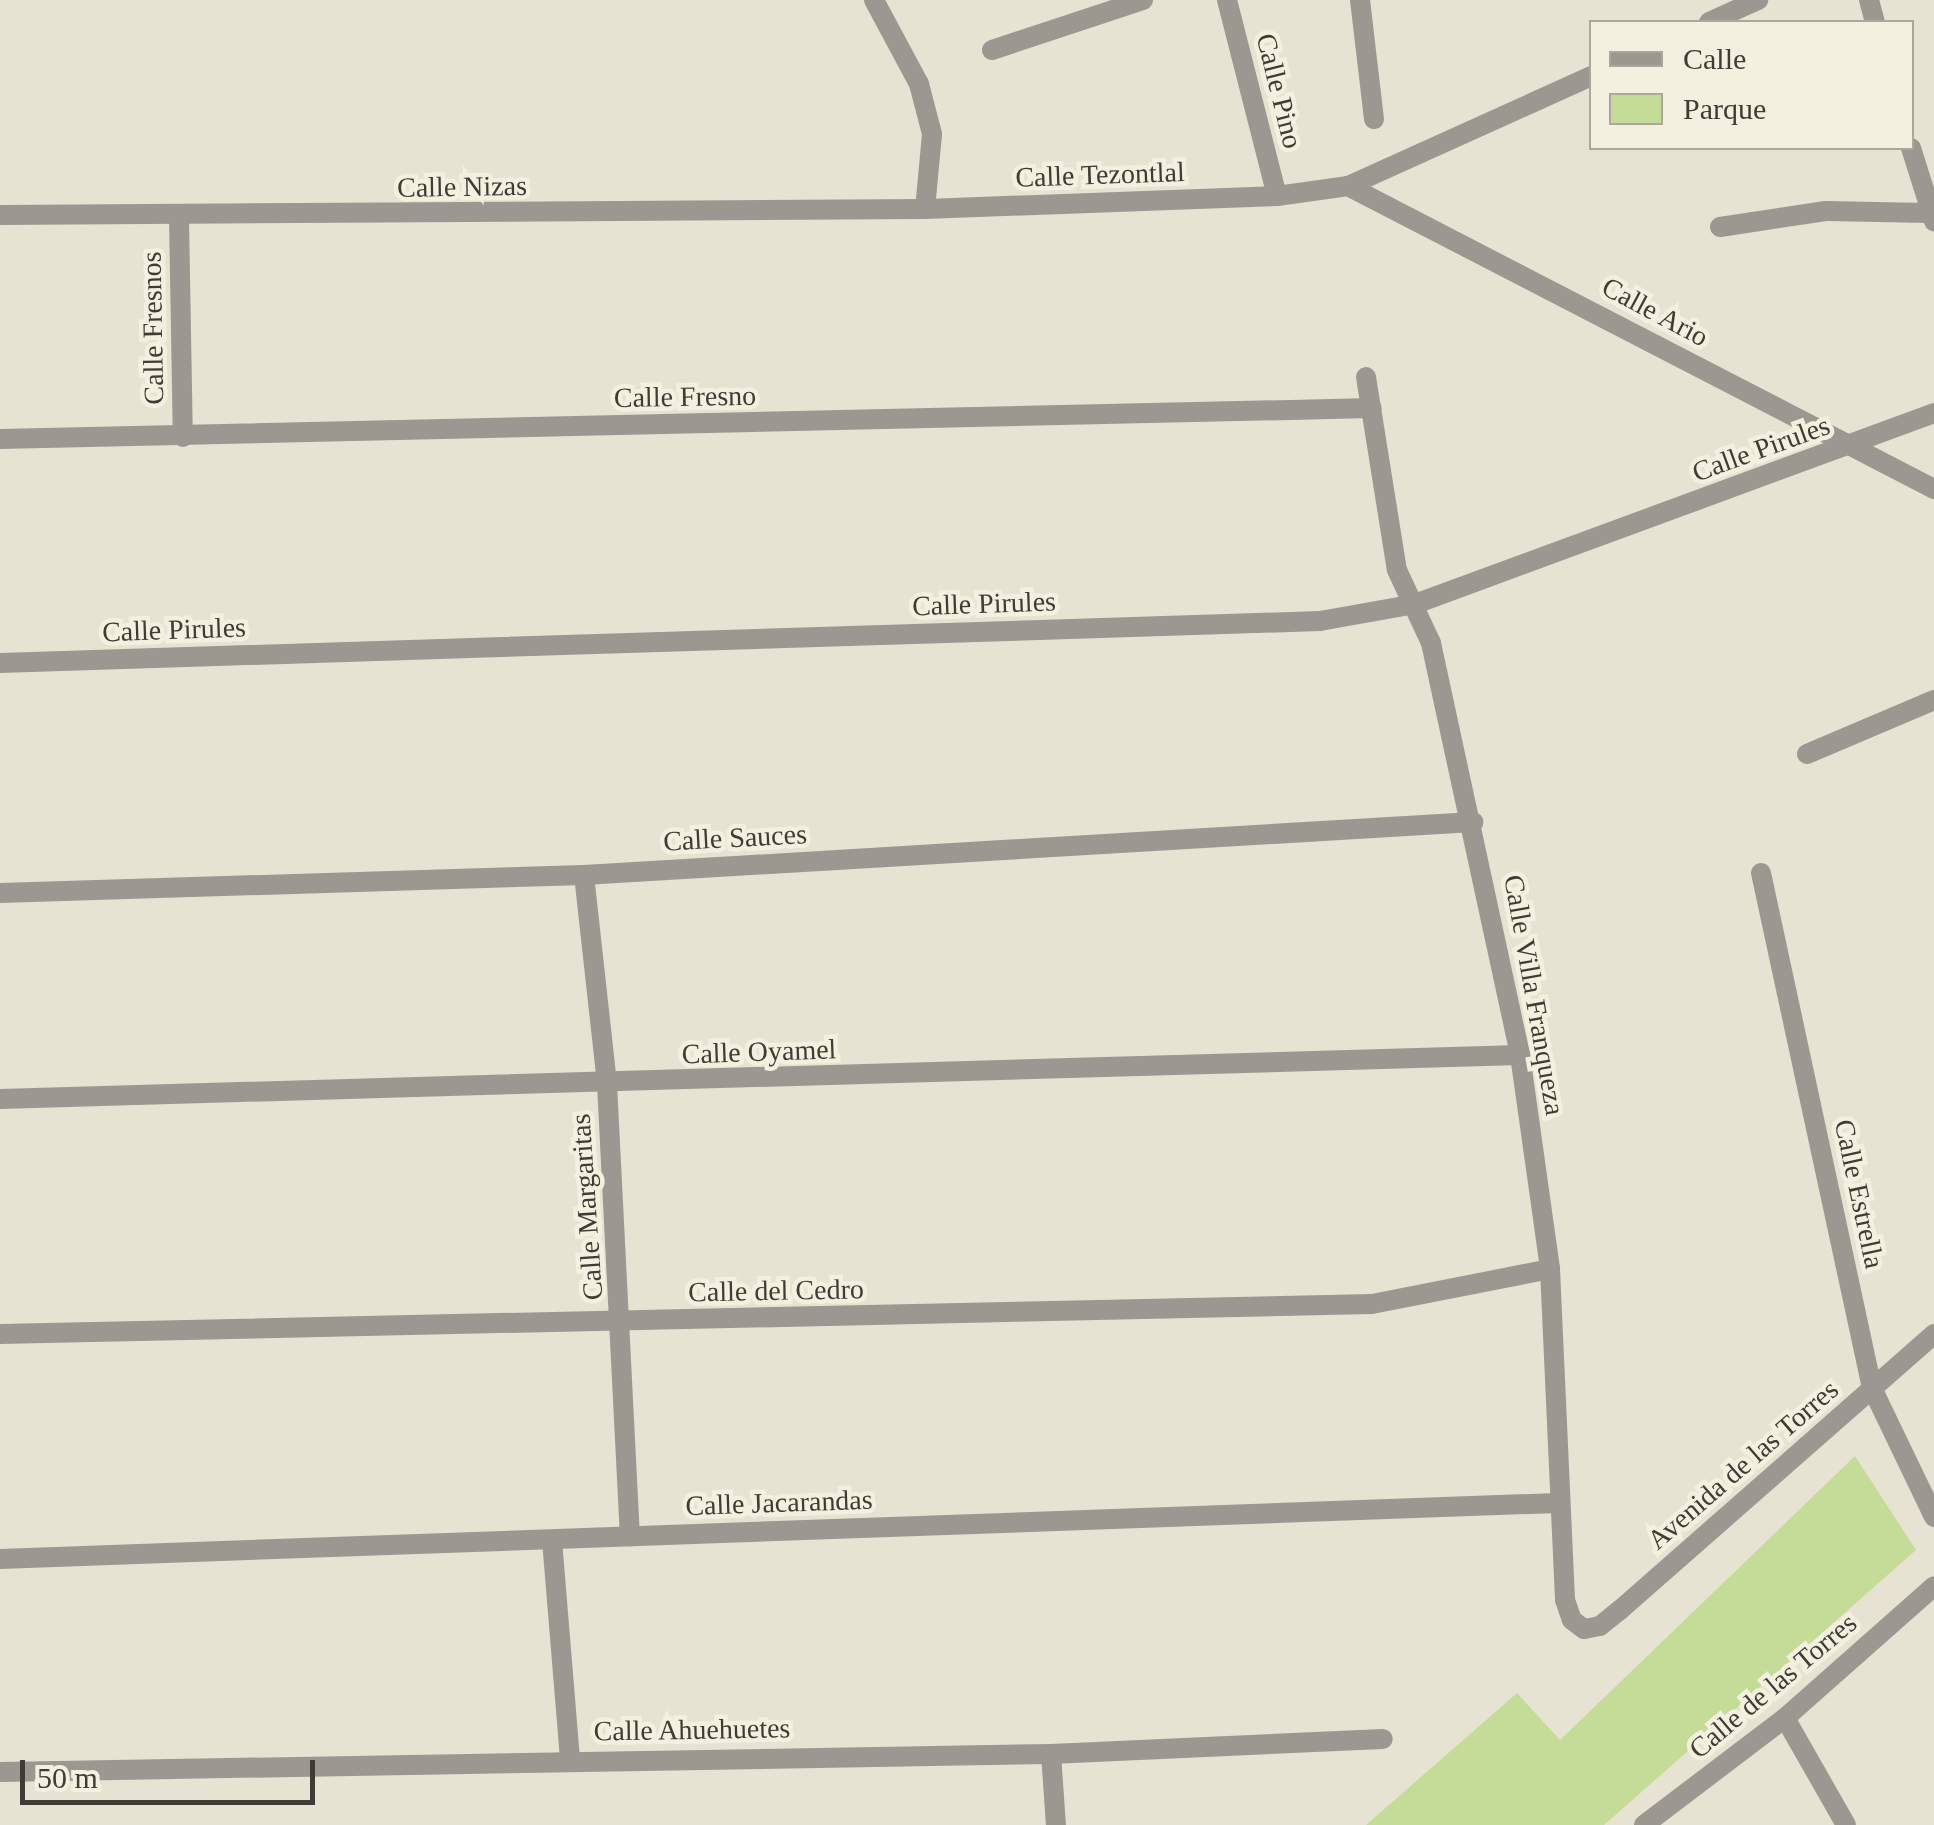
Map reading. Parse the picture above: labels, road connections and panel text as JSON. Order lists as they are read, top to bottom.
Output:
{
  "streets": {
    "street": [
      "Calle Pino",
      "Calle Tezontlal",
      "Calle Nizas",
      "Calle Ario",
      "Calle Fresnos",
      "Calle Fresno",
      "Calle Pirules",
      "Calle Sauces",
      "Calle Villa Franqueza",
      "Calle Oyamel",
      "Calle Estrella",
      "Calle Margaritas",
      "Calle del Cedro",
      "Avenida de las Torres",
      "Calle Jacarandas",
      "Calle de las Torres",
      "Calle Ahuehuetes"
    ]
  },
  "crossings": [
    ["Calle Pino", "Calle Tezontlal"],
    ["Calle Tezontlal", "Calle Nizas"],
    ["Calle Nizas", "Calle Fresnos"],
    ["Calle Ario", "Calle Pirules"],
    ["Calle Fresnos", "Calle Fresno"],
    ["Calle Fresno", "Calle Villa Franqueza"],
    ["Calle Pirules", "Calle Villa Franqueza"],
    ["Calle Sauces", "Calle Villa Franqueza"],
    ["Calle Sauces", "Calle Margaritas"],
    ["Calle Villa Franqueza", "Calle Oyamel"],
    ["Calle Villa Franqueza", "Calle del Cedro"],
    ["Calle Villa Franqueza", "Avenida de las Torres"],
    ["Calle Villa Franqueza", "Calle Jacarandas"],
    ["Calle Oyamel", "Calle Margaritas"],
    ["Calle Estrella", "Avenida de las Torres"],
    ["Calle Margaritas", "Calle del Cedro"],
    ["Calle Margaritas", "Calle Jacarandas"]
  ],
  "legend": ["Calle", "Parque"],
  "scale_bar": "50 m"
}
